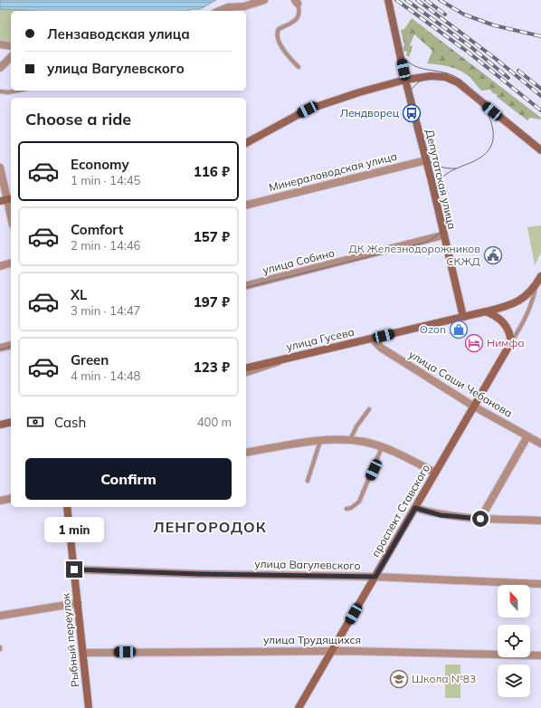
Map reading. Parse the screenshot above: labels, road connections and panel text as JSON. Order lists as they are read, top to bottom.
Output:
{
  "streets": {
    "street": [
      "Минераловодская улица",
      "Депутатская улица",
      "улица Собино",
      "улица Гусева",
      "улица Саши Чебанова",
      "проспект Ставского",
      "улица Вагулевского",
      "Рыбный переулок",
      "улица Трудящихся"
    ]
  },
  "crossings": [
    ["Минераловодская улица", "Депутатская улица"],
    ["Депутатская улица", "улица Собино"],
    ["Депутатская улица", "улица Гусева"],
    ["улица Гусева", "улица Саши Чебанова"],
    ["улица Саши Чебанова", "проспект Ставского"],
    ["проспект Ставского", "улица Вагулевского"],
    ["проспект Ставского", "улица Трудящихся"],
    ["улица Вагулевского", "Рыбный переулок"],
    ["Рыбный переулок", "улица Трудящихся"]
  ],
  "districts": ["ЛЕНГОРОДОК"],
  "places": {
    "bus stop": ["Лендворец"],
    "public building": ["ДК Железнодорожников СКЖД"],
    "shop": ["Ozon"],
    "hotel": ["Нимфа"],
    "school or university": ["Школа №83"]
  },
  "north": "top",
  "page": {
    "banner": ["Лензаводская улица", "улица Вагулевского"],
    "heading": "Choose a ride",
    "list": [
      {
        "name": "Economy",
        "note": "1 min · 14:45",
        "value": "116 ₽"
      },
      {
        "name": "Comfort",
        "note": "2 min · 14:46",
        "value": "157 ₽"
      },
      {
        "name": "XL",
        "note": "3 min · 14:47",
        "value": "197 ₽"
      },
      {
        "name": "Green",
        "note": "4 min · 14:48",
        "value": "123 ₽"
      }
    ],
    "pay": ["Cash", "400 m"],
    "buttons": "Confirm",
    "bubble": "1 min"
  }
}
